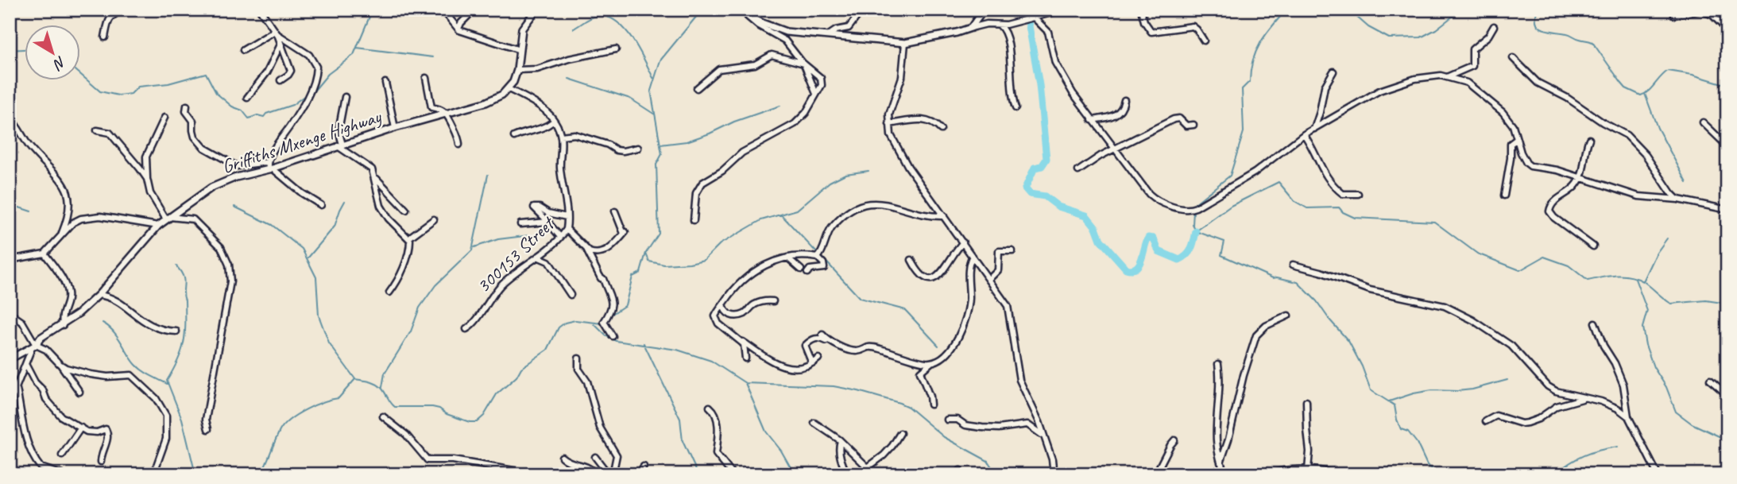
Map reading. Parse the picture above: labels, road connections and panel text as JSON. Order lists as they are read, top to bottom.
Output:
{
  "streets": {
    "street": ["Griffiths Mxenge Highway", "300153 Street"]
  },
  "north": "bottom right"
}
